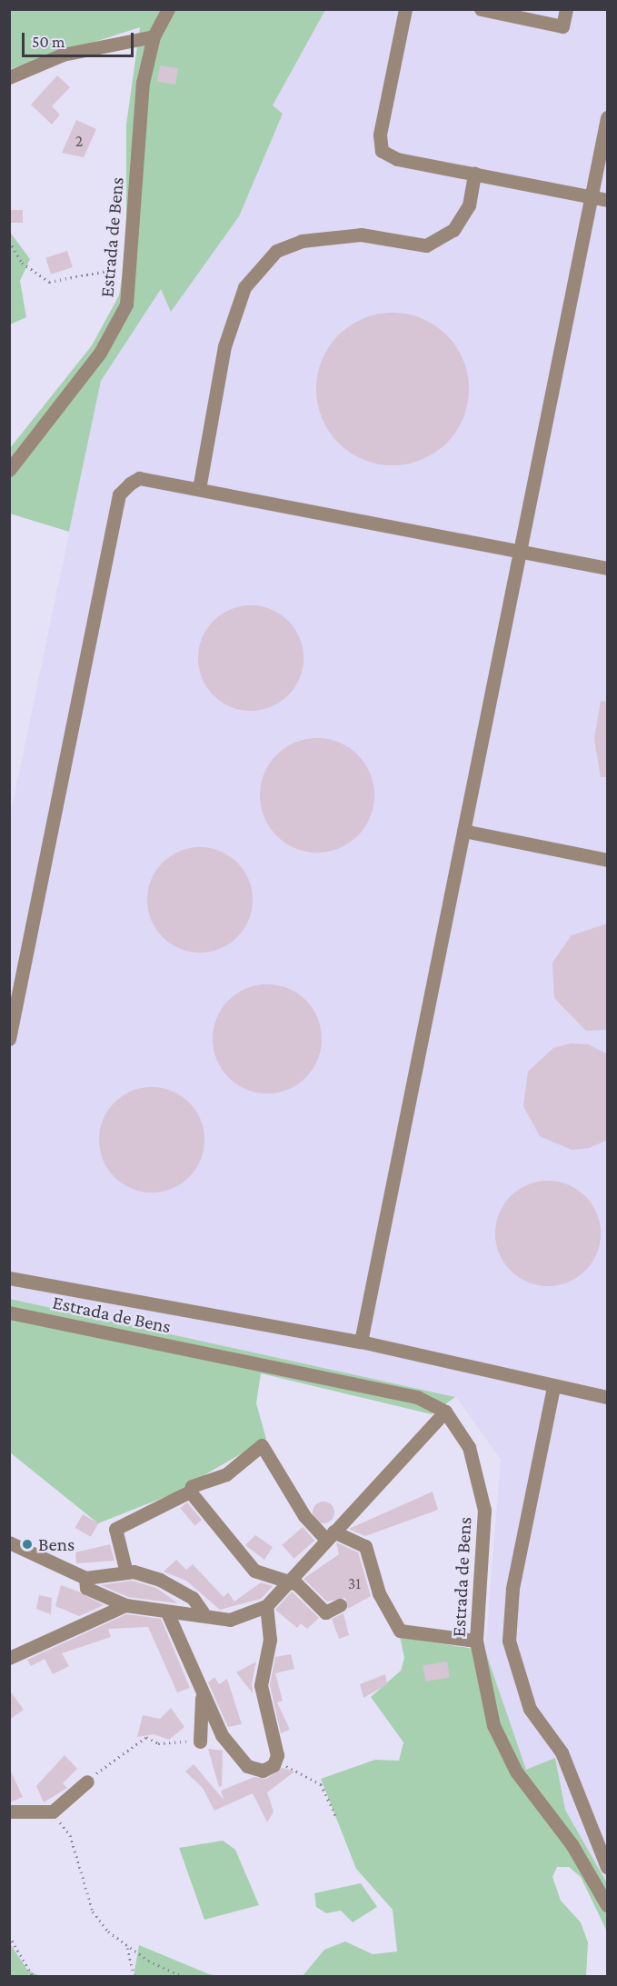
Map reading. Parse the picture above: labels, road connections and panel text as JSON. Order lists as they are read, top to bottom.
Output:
{
  "streets": {
    "street": ["Estrada de Bens"]
  },
  "places": ["Bens"],
  "house_numbers": ["2", "31"],
  "scale_bar": "50 m"
}
